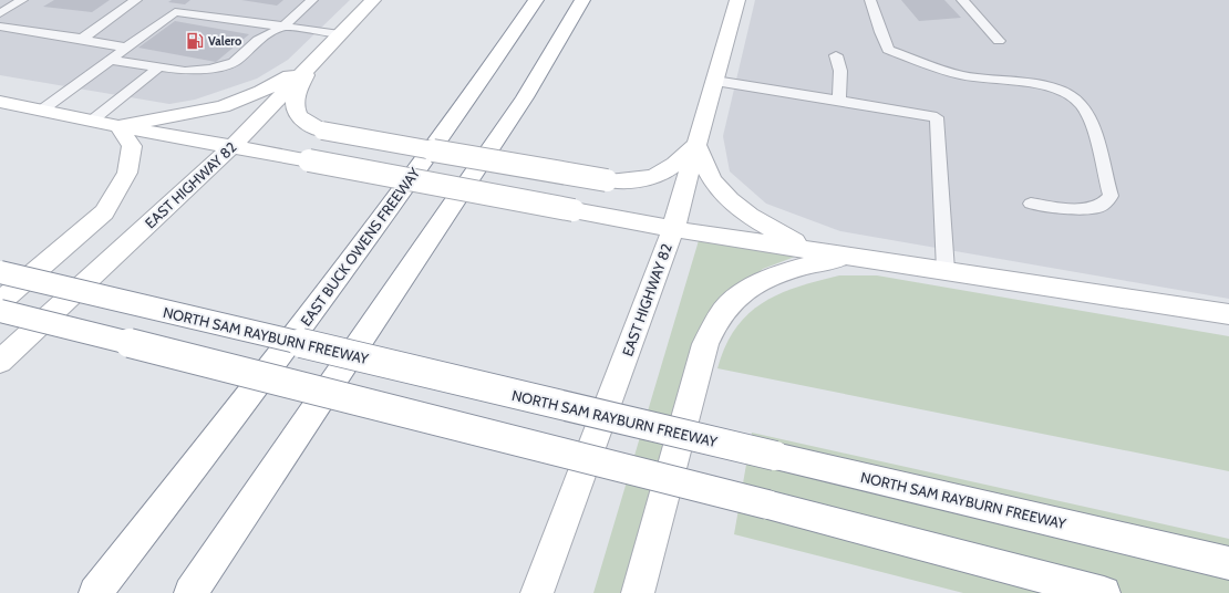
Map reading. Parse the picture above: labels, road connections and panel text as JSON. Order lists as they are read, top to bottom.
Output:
{
  "streets": {
    "main road": ["EAST HIGHWAY 82", "EAST BUCK OWENS FREEWAY", "NORTH SAM RAYBURN FREEWAY"]
  },
  "places": {
    "fuel station": ["Valero"]
  }
}
